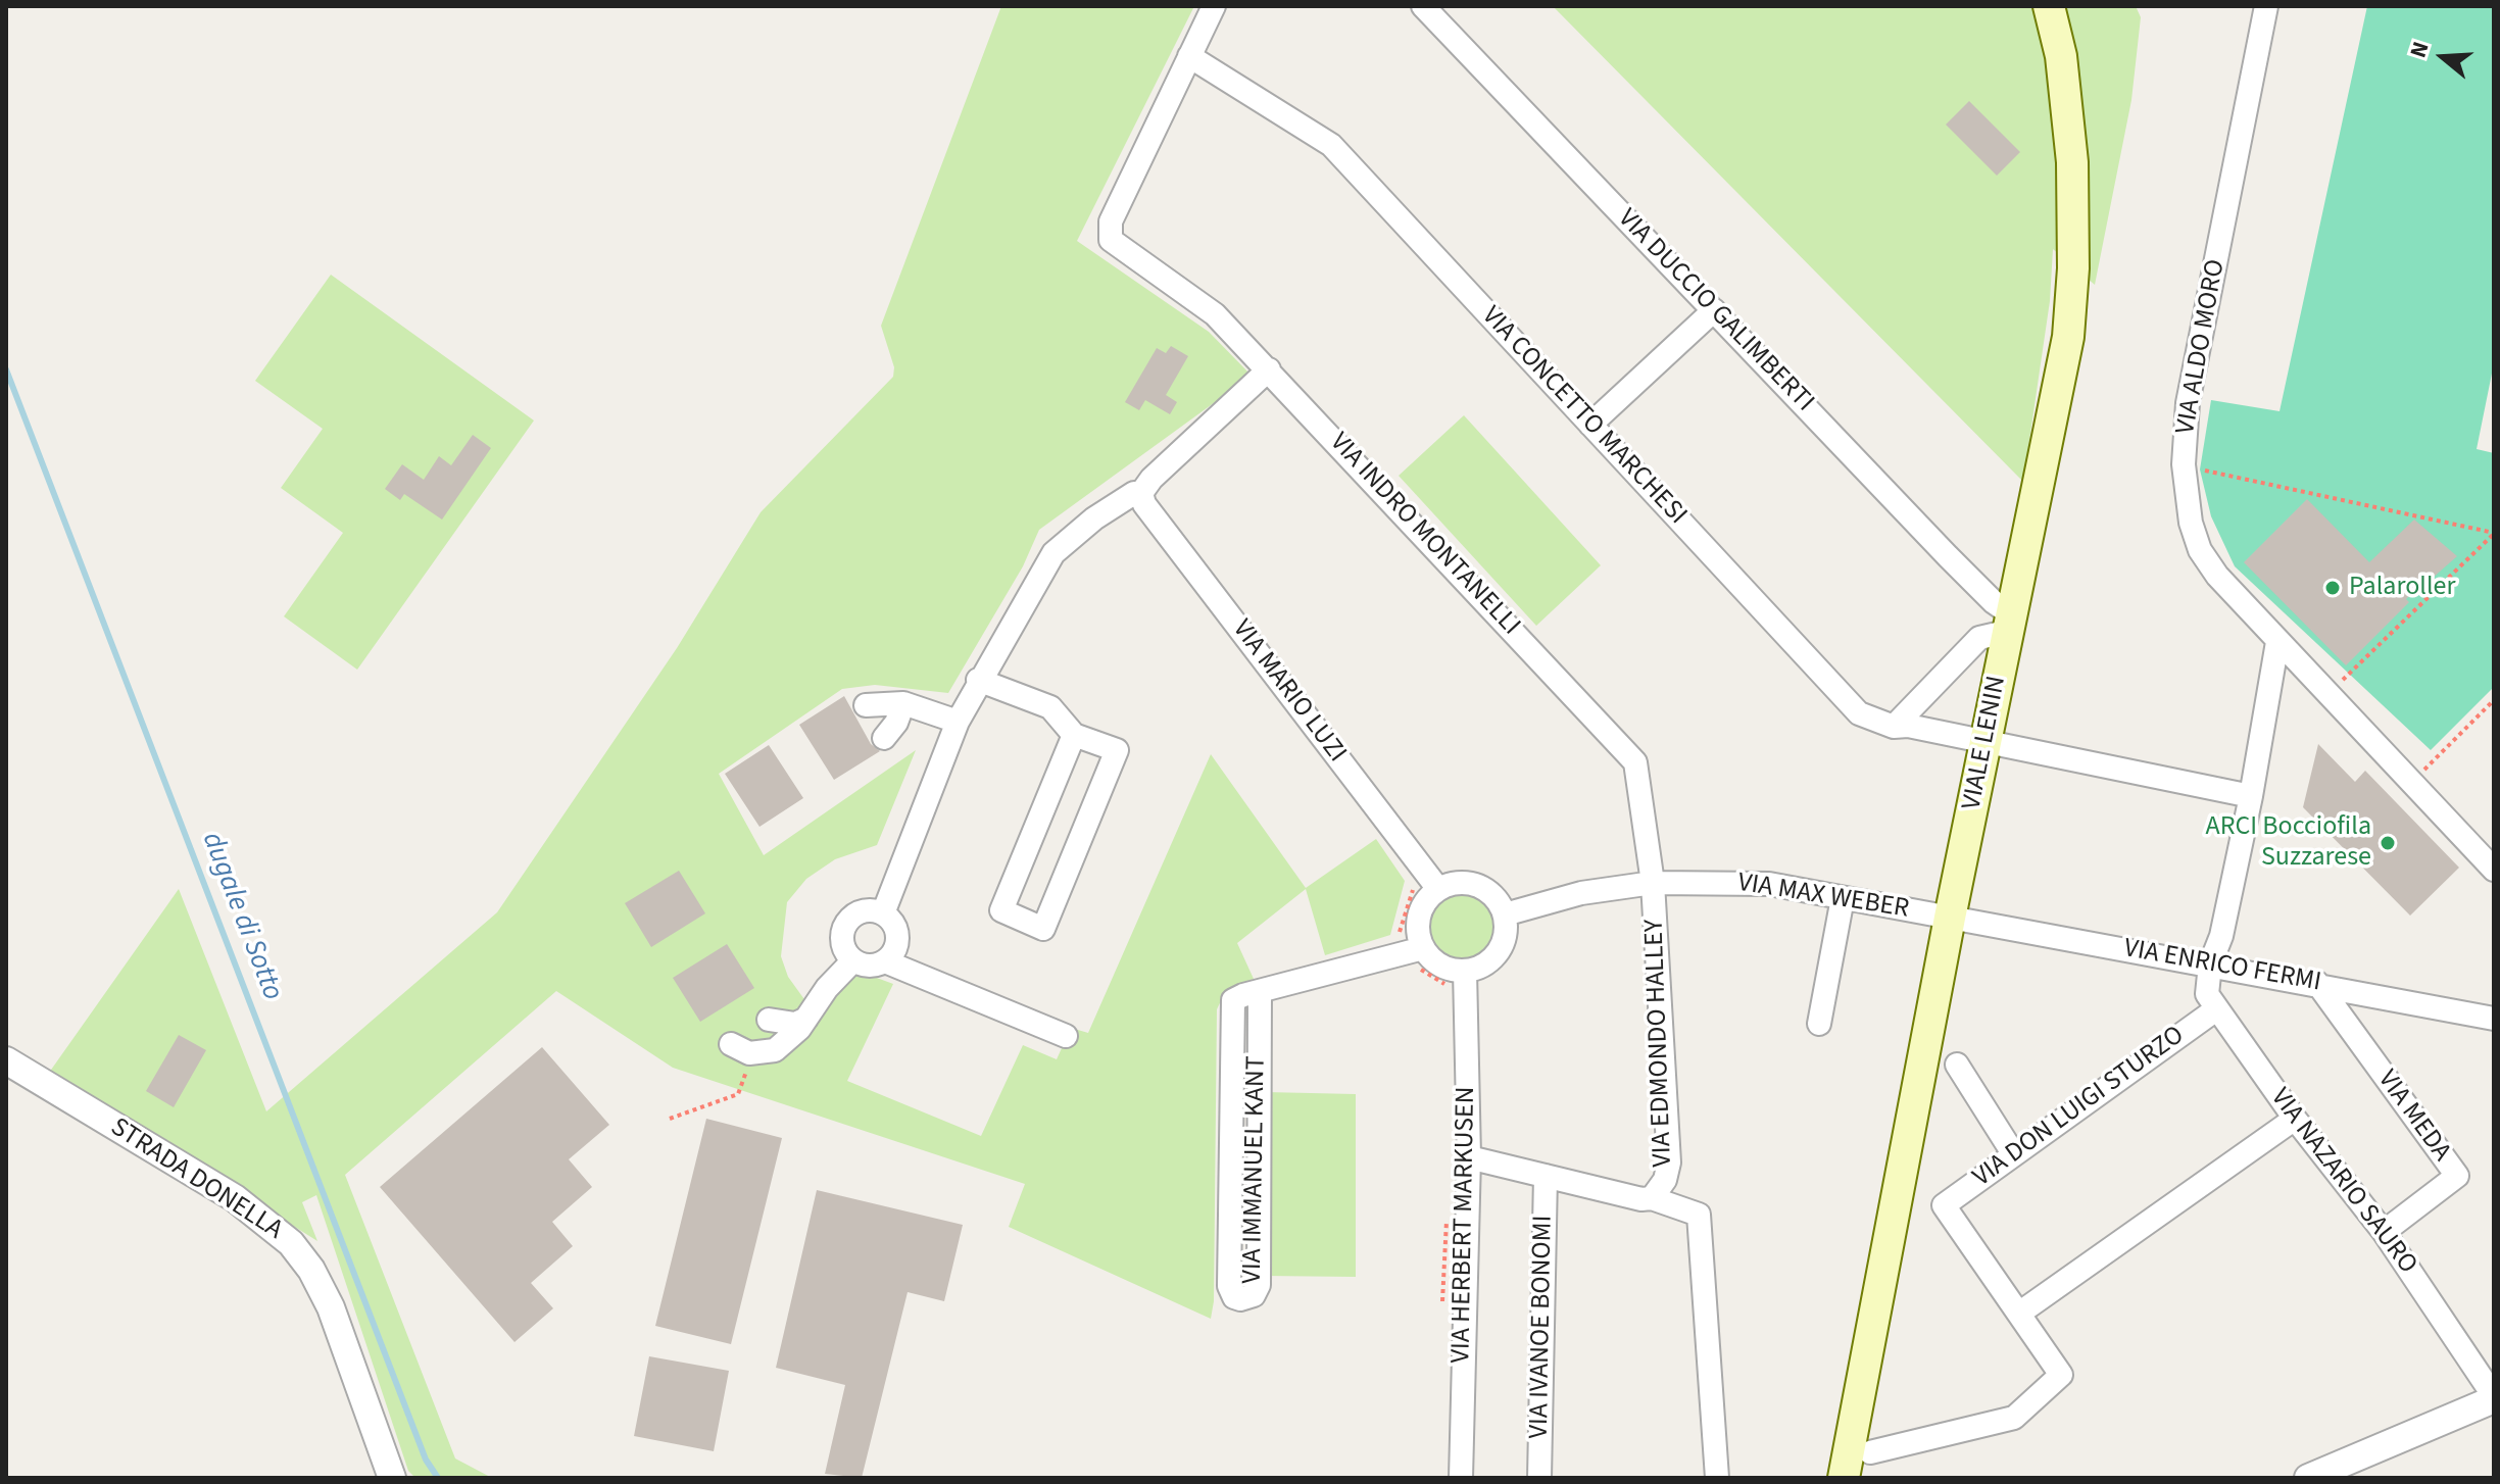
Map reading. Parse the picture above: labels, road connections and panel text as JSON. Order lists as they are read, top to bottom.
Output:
{
  "streets": {
    "main road": ["VIALE LENIN"],
    "street": [
      "VIA DUCCIO GALIMBERTI",
      "VIA ALDO MORO",
      "VIA CONCETTO MARCHESI",
      "VIA INDRO MONTANELLI",
      "VIA MARIO LUZI",
      "VIA MAX WEBER",
      "VIA ENRICO FERMI",
      "VIA EDMONDO HALLEY",
      "VIA DON LUIGI STURZO",
      "VIA MEDA",
      "VIA IMMANUEL KANT",
      "STRADA DONELLA",
      "VIA NAZARIO SAURO",
      "VIA HERBERT MARKUSEN",
      "VIA IVANOE BONOMI"
    ]
  },
  "crossings": [
    ["VIA DUCCIO GALIMBERTI", "VIALE LENIN"],
    ["VIA CONCETTO MARCHESI", "VIA INDRO MONTANELLI"],
    ["VIA CONCETTO MARCHESI", "VIALE LENIN"],
    ["VIA INDRO MONTANELLI", "VIA MAX WEBER"],
    ["VIA INDRO MONTANELLI", "VIA EDMONDO HALLEY"],
    ["VIA MARIO LUZI", "VIA MAX WEBER"],
    ["VIA MARIO LUZI", "VIA IMMANUEL KANT"],
    ["VIA MARIO LUZI", "VIA HERBERT MARKUSEN"],
    ["VIALE LENIN", "VIA MAX WEBER"],
    ["VIALE LENIN", "VIA ENRICO FERMI"],
    ["VIA MAX WEBER", "VIA ENRICO FERMI"],
    ["VIA MAX WEBER", "VIA EDMONDO HALLEY"],
    ["VIA MAX WEBER", "VIA IMMANUEL KANT"],
    ["VIA MAX WEBER", "VIA HERBERT MARKUSEN"],
    ["VIA ENRICO FERMI", "VIA MEDA"],
    ["VIA ENRICO FERMI", "VIA NAZARIO SAURO"],
    ["VIA DON LUIGI STURZO", "VIA NAZARIO SAURO"],
    ["VIA MEDA", "VIA NAZARIO SAURO"],
    ["VIA IMMANUEL KANT", "VIA HERBERT MARKUSEN"]
  ],
  "water": ["dugale di Sotto"],
  "places": ["Palaroller", "ARCI Bocciofila Suzzarese"],
  "north": "left"
}
